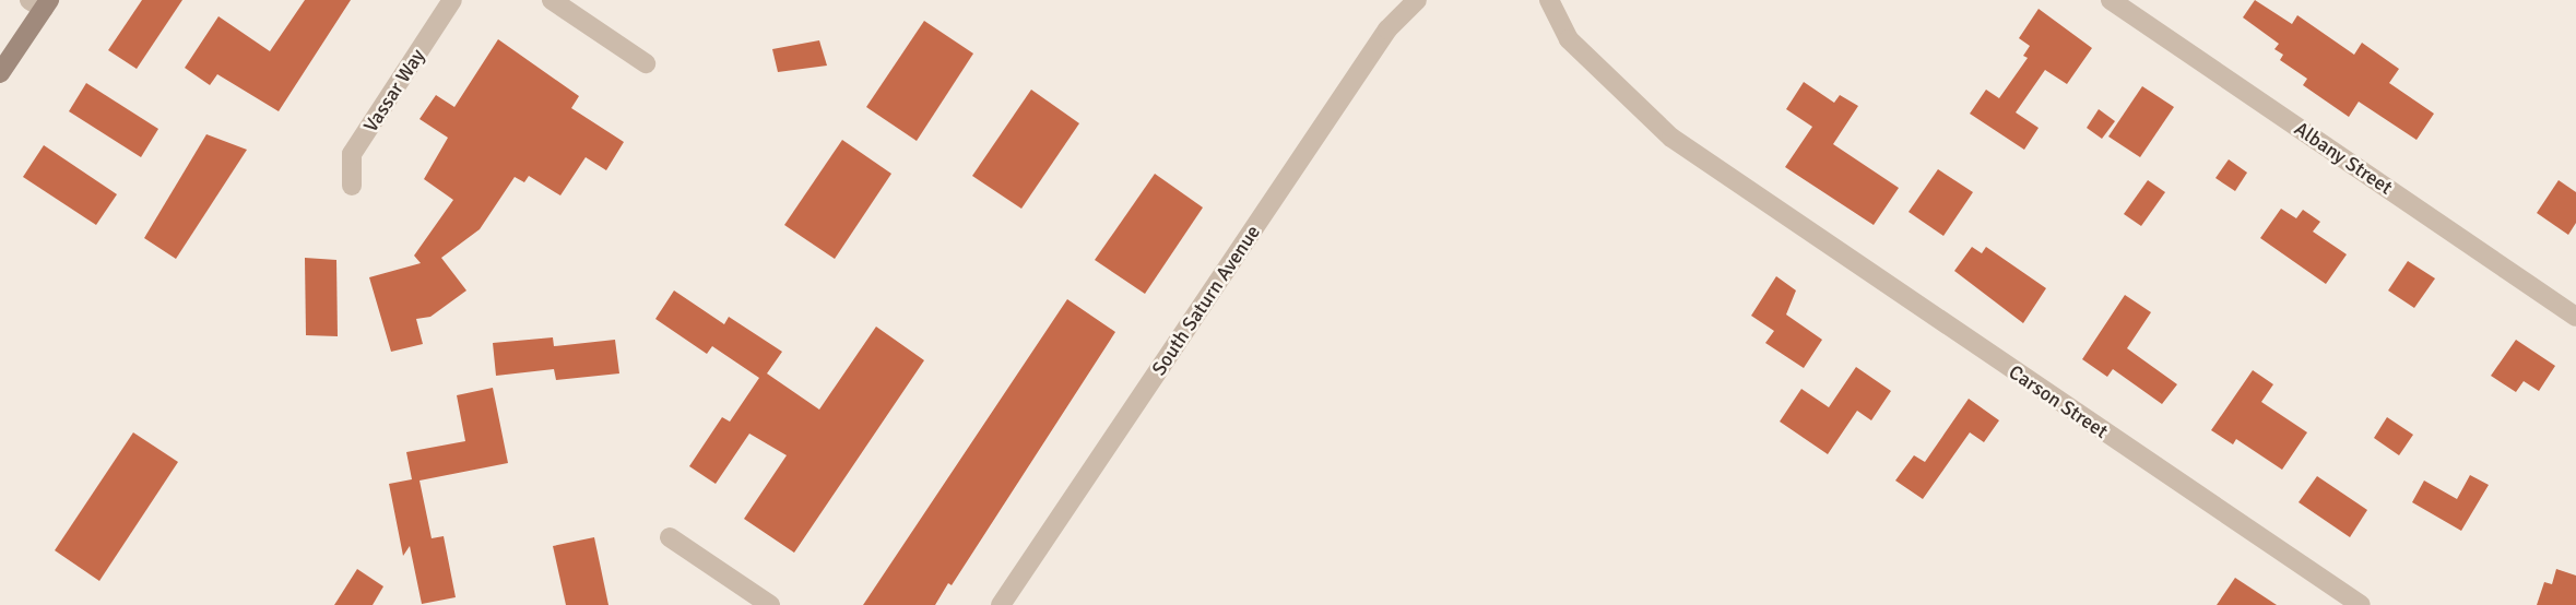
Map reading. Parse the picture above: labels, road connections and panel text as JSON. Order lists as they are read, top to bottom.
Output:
{
  "streets": {
    "street": [
      "Vassar Way",
      "Albany Street",
      "South Saturn Avenue",
      "Carson Street"
    ]
  }
}
